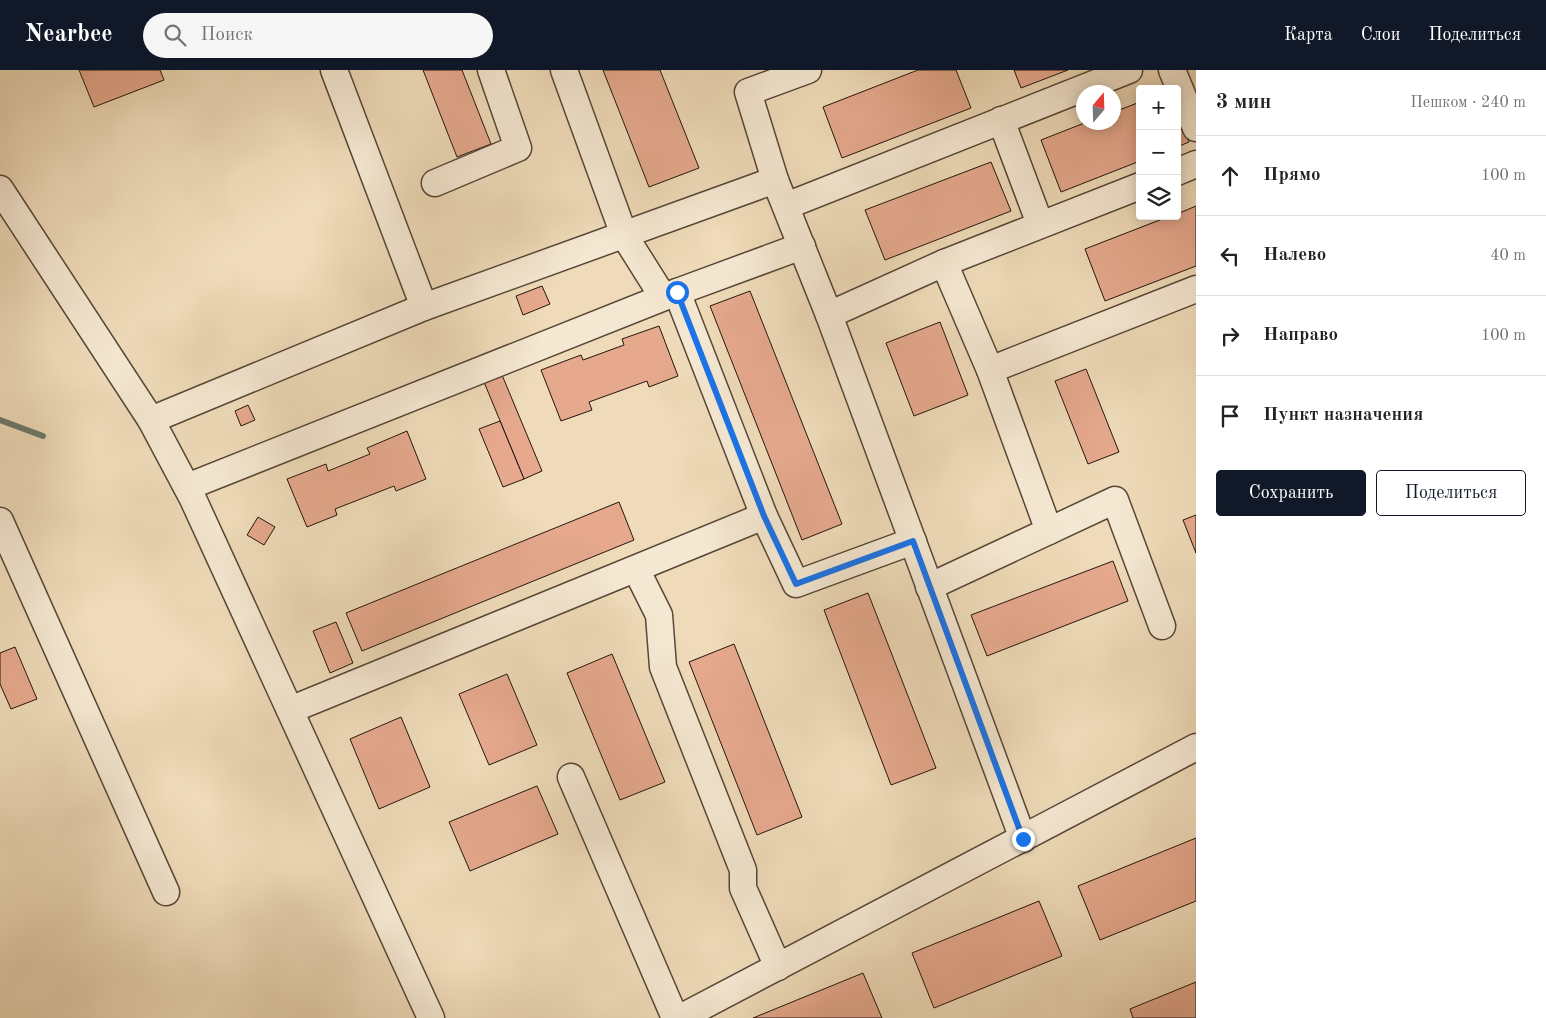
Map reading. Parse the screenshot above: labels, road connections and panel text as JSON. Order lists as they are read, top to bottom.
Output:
{
  "north": "top",
  "page": {
    "header": "Nearbee",
    "search": "Поиск",
    "nav": ["Карта", "Слои", "Поделиться"],
    "heading": ["3 мин", "Пешком · 240 m"],
    "map_buttons": ["+", "−"],
    "list": [
      ["Прямо", "100 m"],
      ["Налево", "40 m"],
      ["Направо", "100 m"],
      "Пункт назначения"
    ],
    "buttons": ["Сохранить", "Поделиться"]
  }
}
